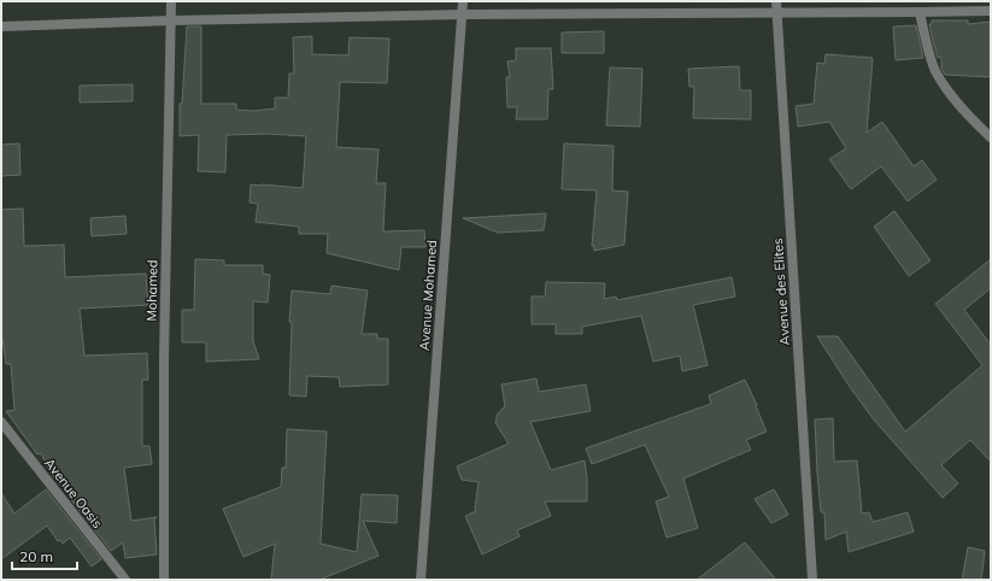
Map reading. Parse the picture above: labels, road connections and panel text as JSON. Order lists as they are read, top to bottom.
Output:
{
  "streets": {
    "street": [
      "Mohamed",
      "Avenue des Elites",
      "Avenue Mohamed",
      "Avenue Oasis"
    ]
  },
  "scale_bar": "20 m"
}
